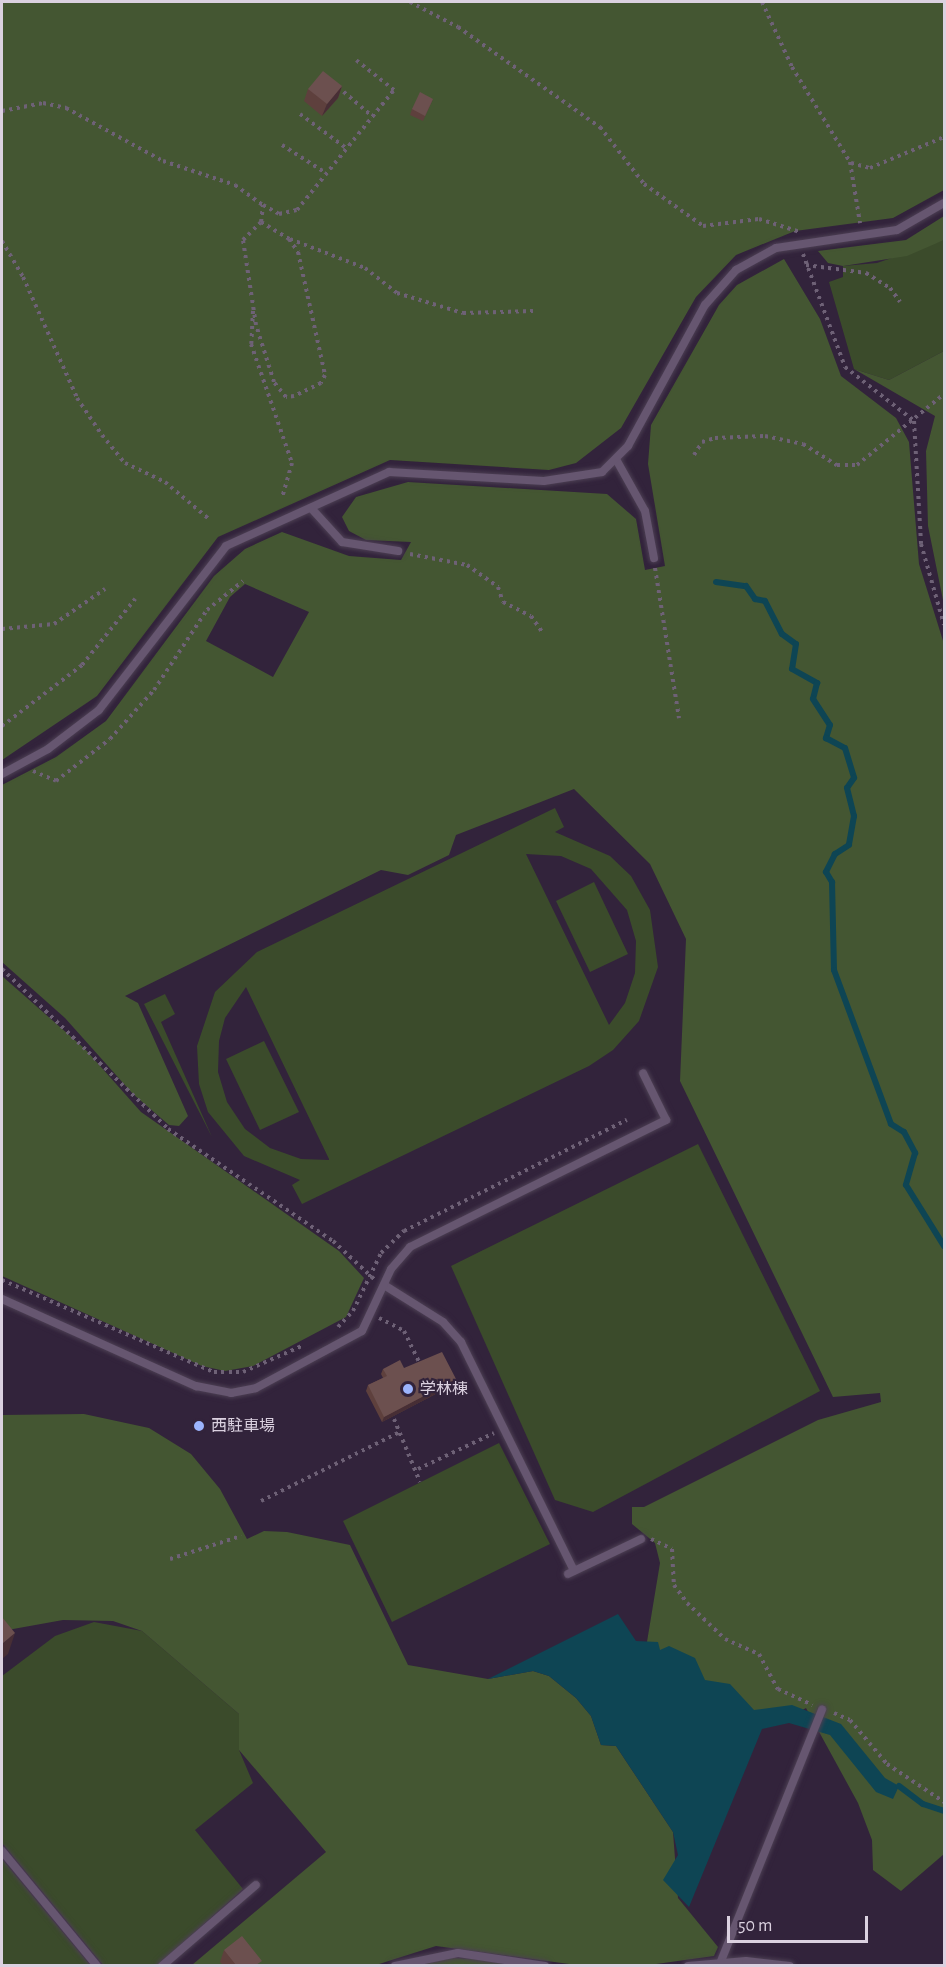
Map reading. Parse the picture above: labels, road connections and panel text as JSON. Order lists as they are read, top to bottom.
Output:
{
  "places": ["学林棟", "西駐車場"],
  "scale_bar": "50 m"
}
